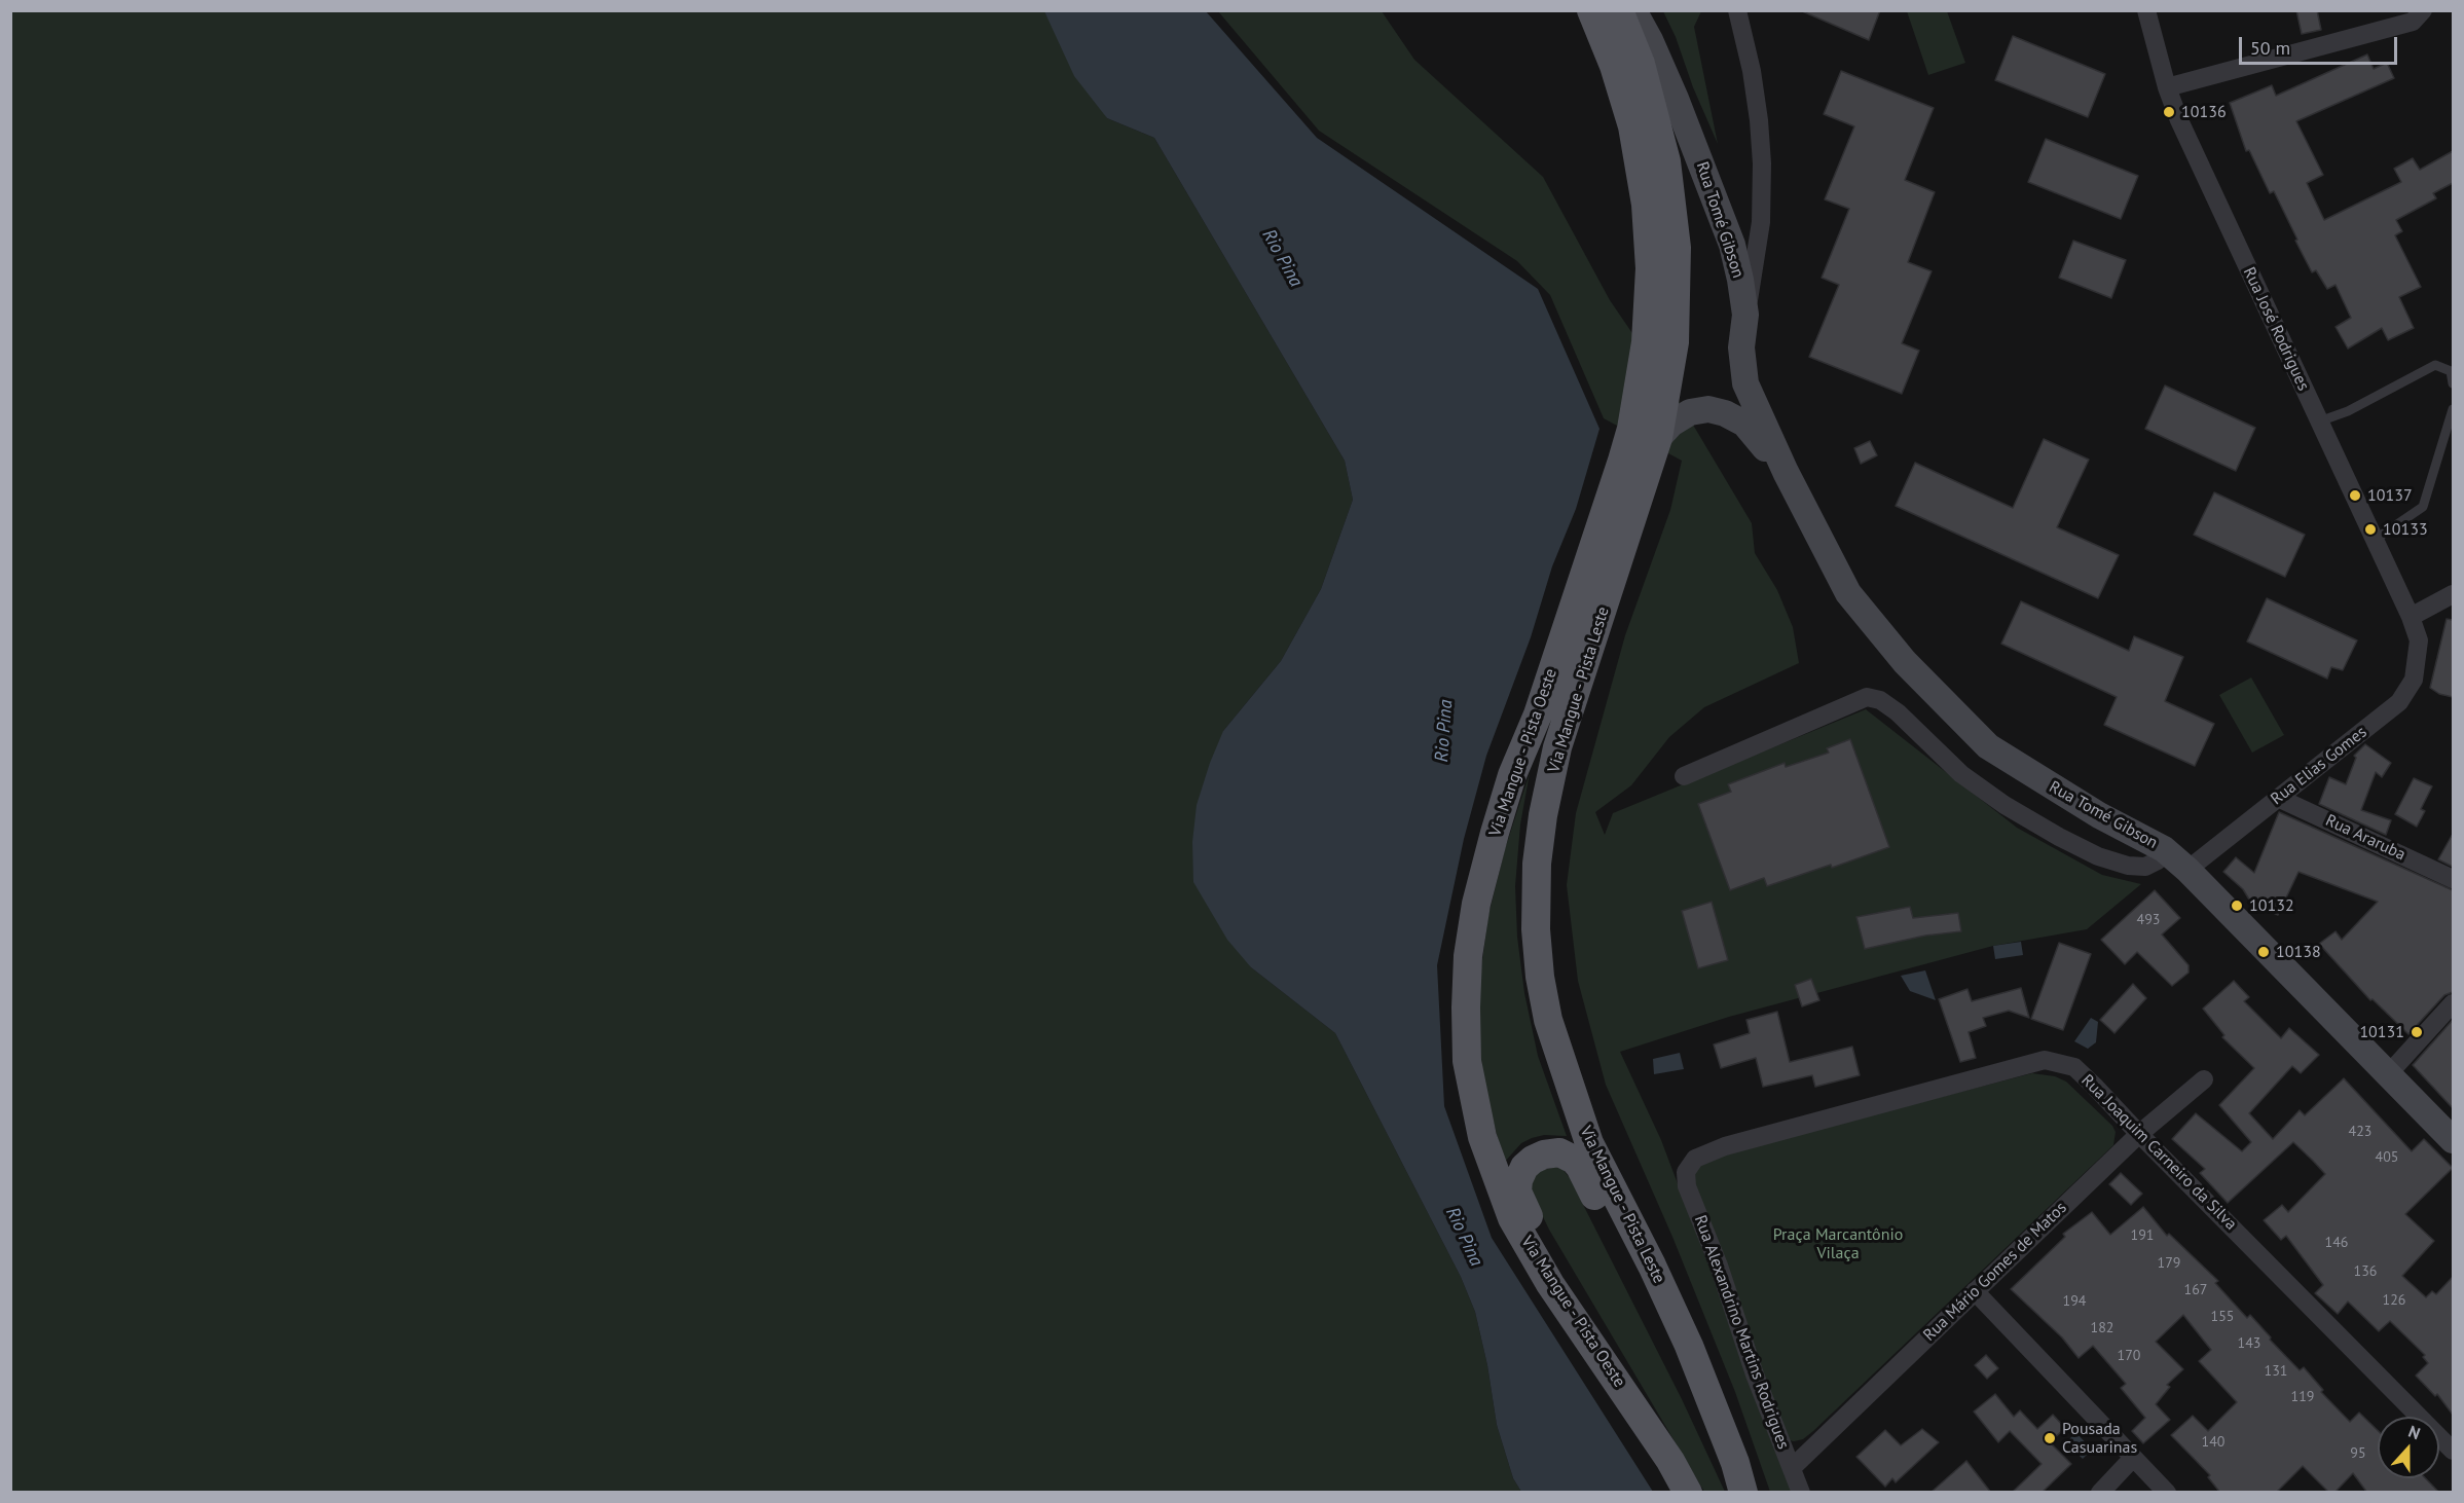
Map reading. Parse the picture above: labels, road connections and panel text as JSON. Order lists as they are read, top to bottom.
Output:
{
  "streets": {
    "main road": ["Via Mangue - Pista Leste", "Via Mangue - Pista Oeste"],
    "street": [
      "Rua Tomé Gibson",
      "Rua José Rodrigues",
      "Rua Elias Gomes",
      "Rua Araruba",
      "Rua Joaquim Carneiro da Silva",
      "Rua Mário Gomes de Matos",
      "Rua Alexandrino Martins Rodrigues"
    ]
  },
  "crossings": [
    ["Rua Tomé Gibson", "Via Mangue - Pista Leste"],
    ["Rua Tomé Gibson", "Rua Elias Gomes"],
    ["Rua José Rodrigues", "Rua Elias Gomes"],
    ["Via Mangue - Pista Leste", "Via Mangue - Pista Oeste"],
    ["Rua Elias Gomes", "Rua Araruba"],
    ["Rua Joaquim Carneiro da Silva", "Rua Mário Gomes de Matos"],
    ["Rua Joaquim Carneiro da Silva", "Rua Alexandrino Martins Rodrigues"],
    ["Rua Mário Gomes de Matos", "Rua Alexandrino Martins Rodrigues"]
  ],
  "water": ["Rio Pina"],
  "parks": ["Praça Marcantônio Vilaça"],
  "places": [
    "10136",
    "10137",
    "10133",
    "10132",
    "10138",
    "10131",
    "Pousada Casuarinas"
  ],
  "house_numbers": [
    "493",
    "423",
    "405",
    "191",
    "146",
    "179",
    "136",
    "167",
    "126",
    "194",
    "155",
    "182",
    "143",
    "170",
    "131",
    "119",
    "140",
    "95"
  ],
  "scale_bar": "50 m",
  "north": "top"
}
